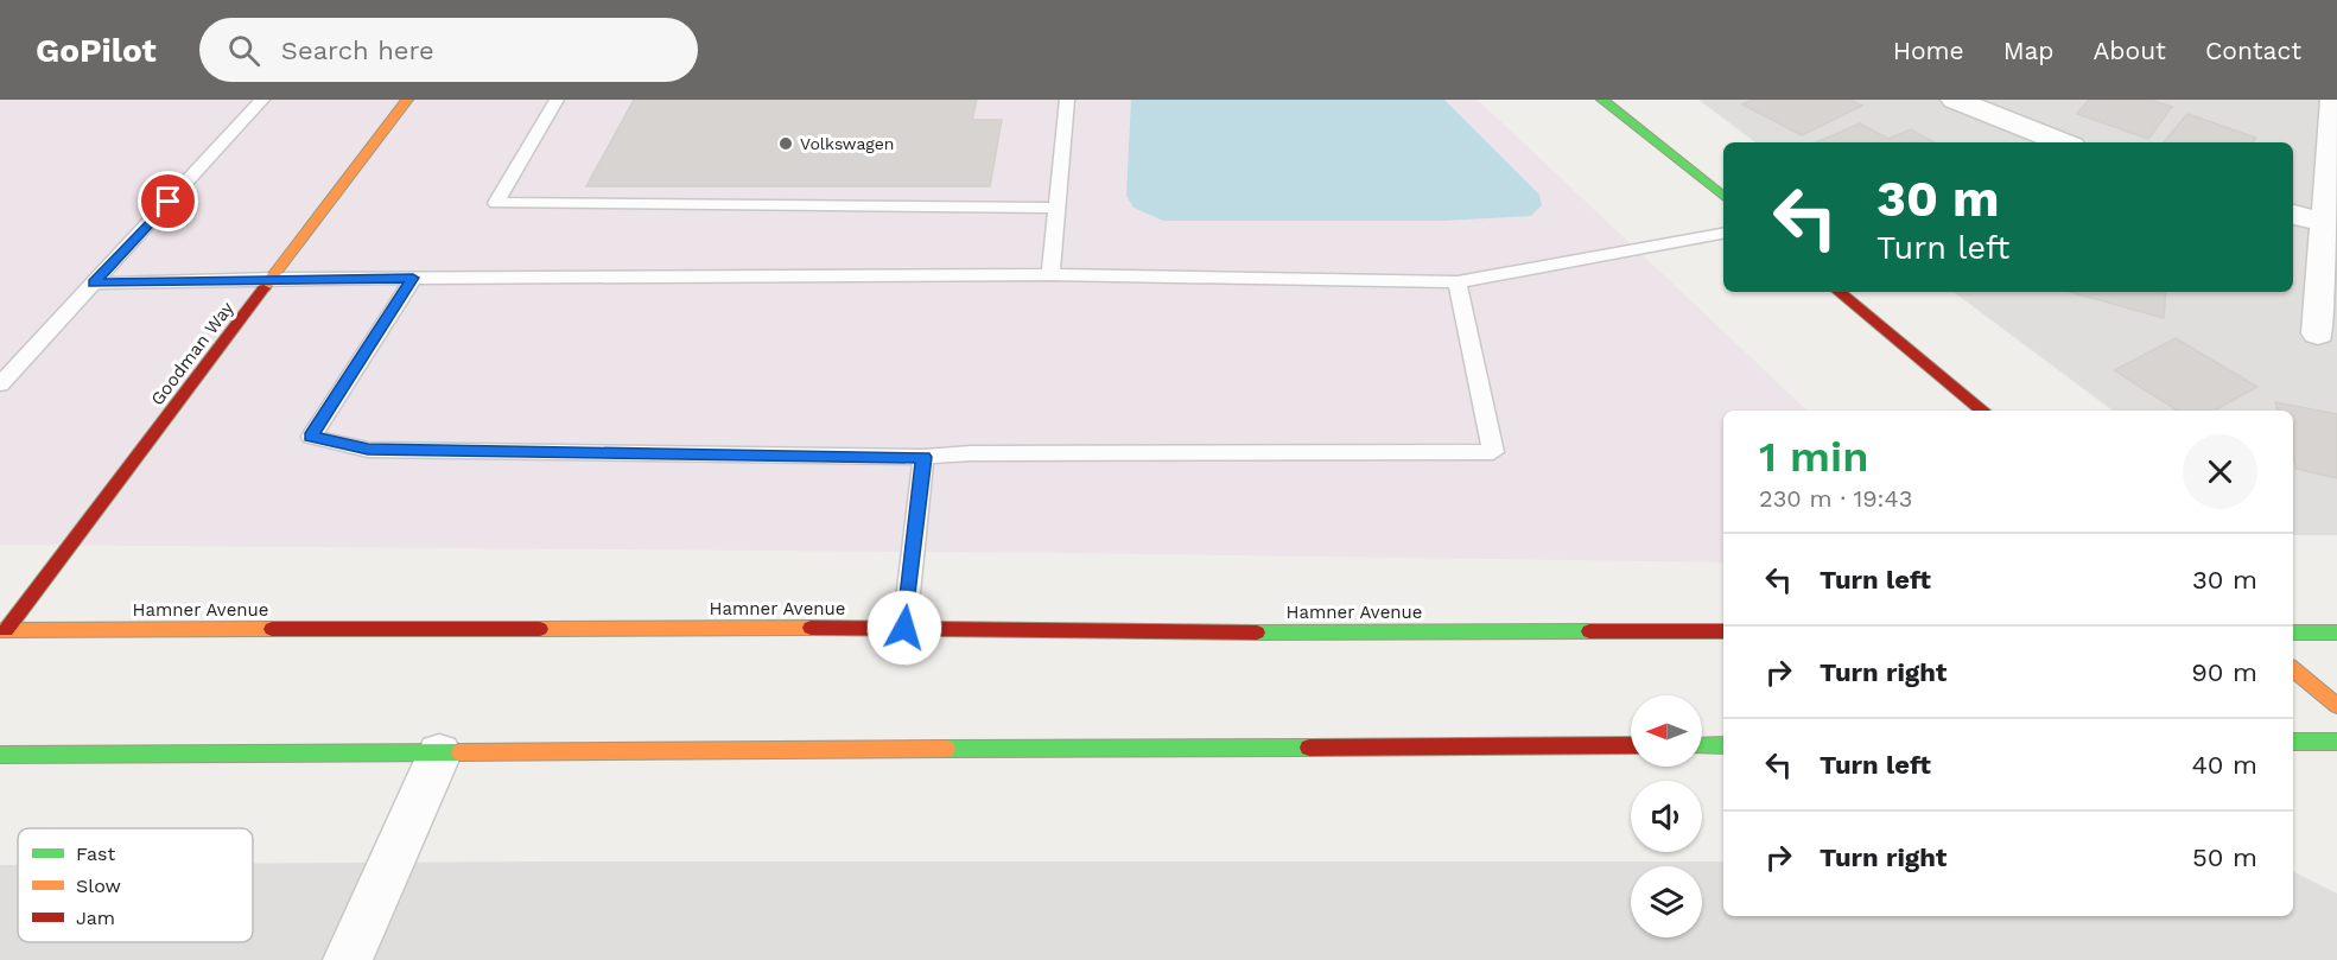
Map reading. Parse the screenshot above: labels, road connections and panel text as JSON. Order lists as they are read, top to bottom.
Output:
{
  "streets": {
    "main road": ["Goodman Way", "Hamner Avenue"]
  },
  "crossings": [
    ["Goodman Way", "Hamner Avenue"]
  ],
  "places": ["Volkswagen"],
  "legend": ["Fast", "Slow", "Jam"],
  "north": "left",
  "page": {
    "header": "GoPilot",
    "search": "Search here",
    "nav": [
      "Home",
      "Map",
      "About",
      "Contact"
    ],
    "turn": ["30 m", "Turn left"],
    "heading": ["1 min", "230 m · 19:43"],
    "list": [
      {
        "name": "Turn left",
        "value": "30 m"
      },
      {
        "name": "Turn right",
        "value": "90 m"
      },
      {
        "name": "Turn left",
        "value": "40 m"
      },
      {
        "name": "Turn right",
        "value": "50 m"
      }
    ]
  }
}
